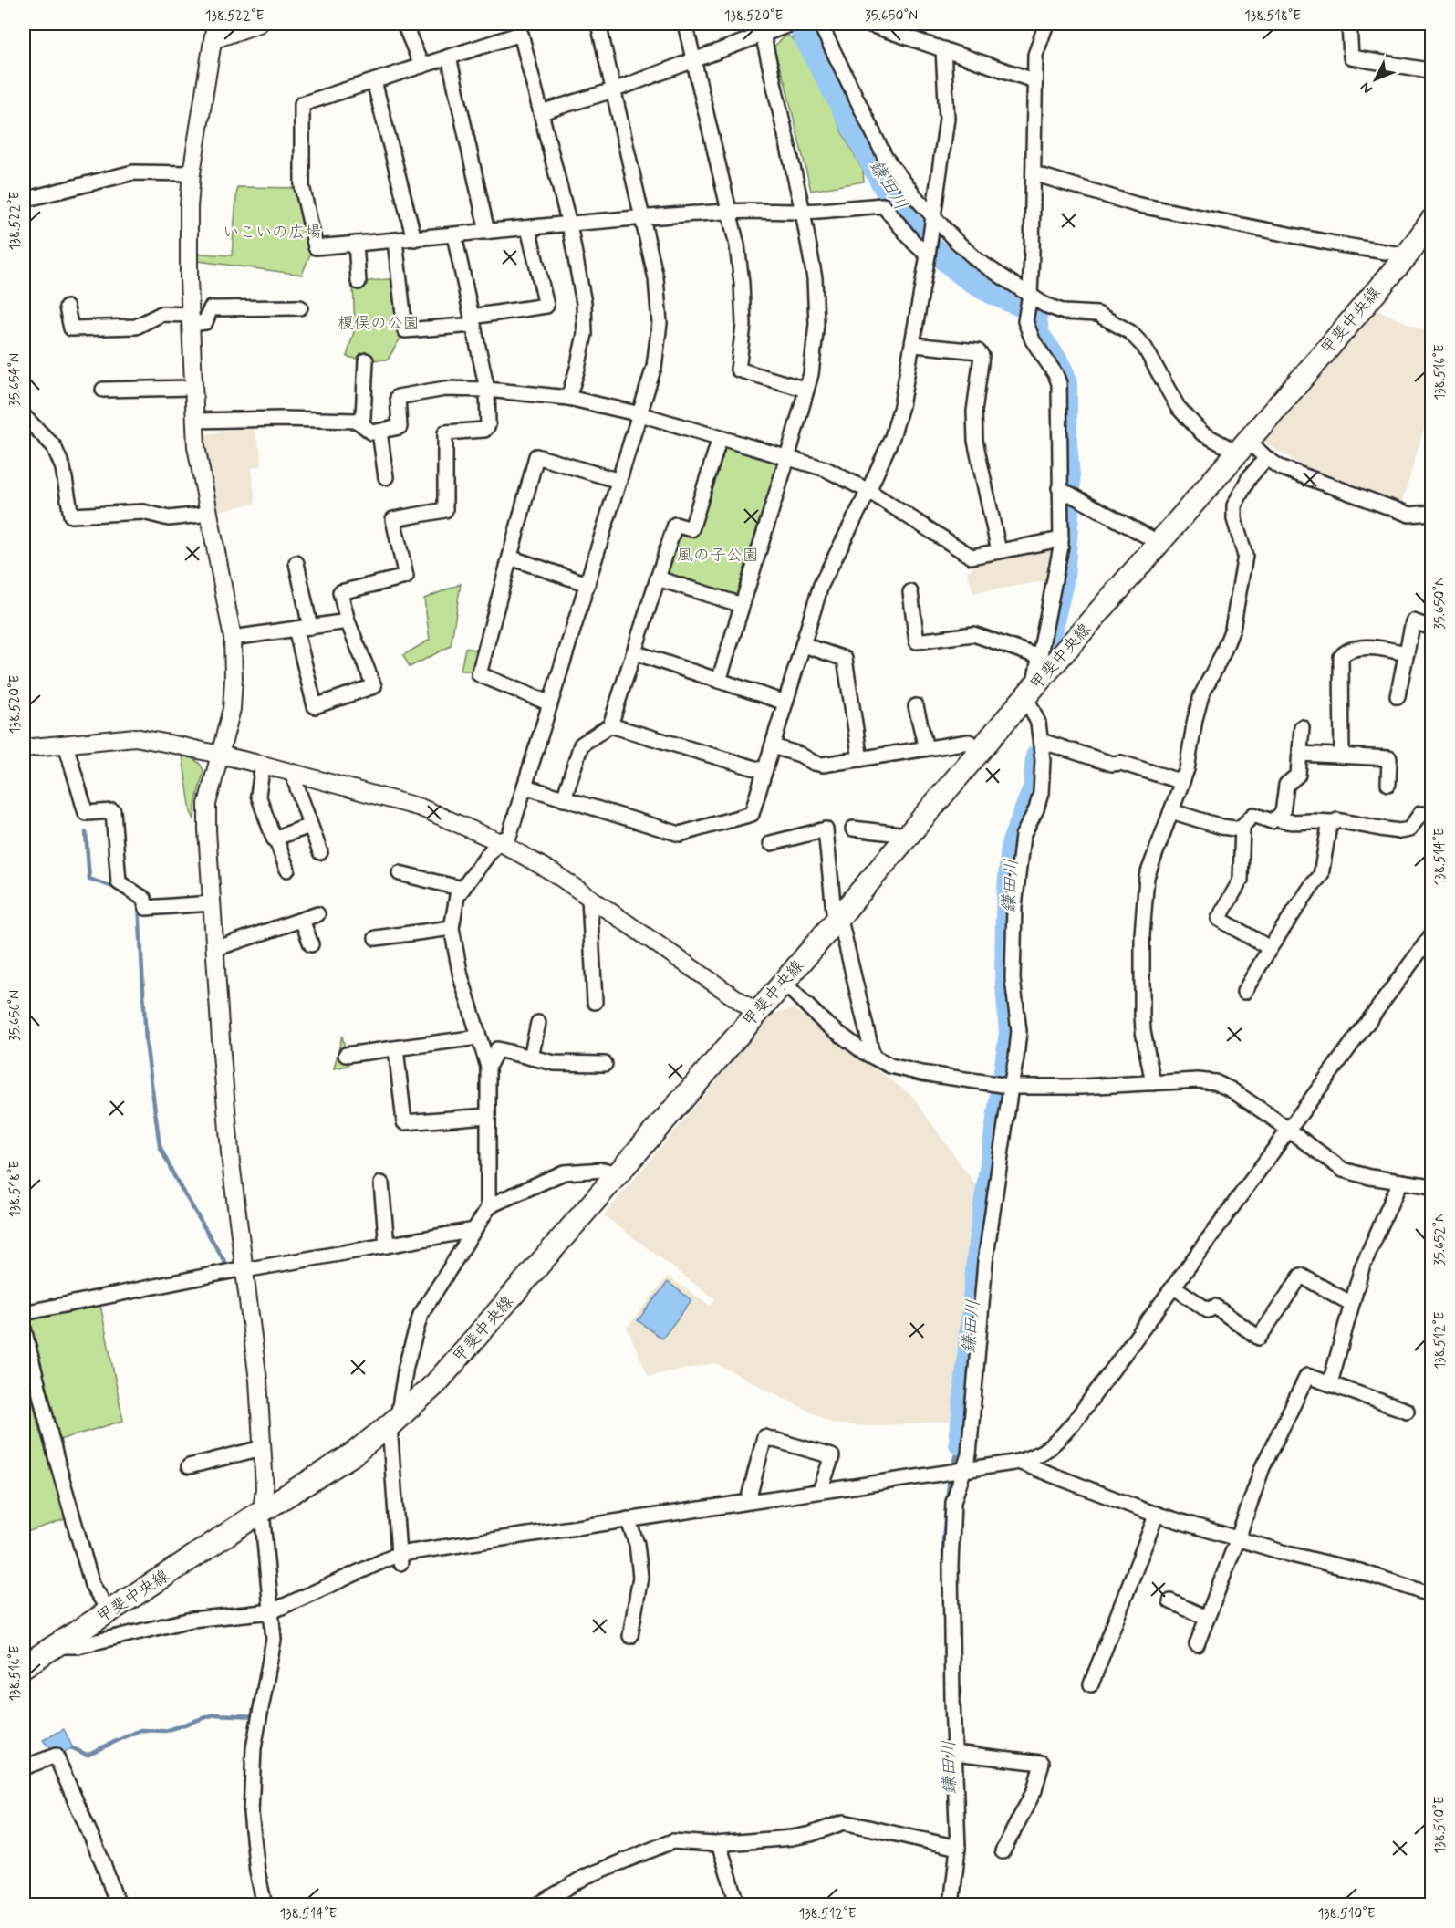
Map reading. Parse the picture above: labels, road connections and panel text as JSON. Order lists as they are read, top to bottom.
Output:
{
  "streets": {
    "main road": ["甲斐中央線"]
  },
  "water": ["鎌田川"],
  "parks": ["いこいの広場", "榎俣の公園", "風の子公園"],
  "north": "bottom left",
  "coordinates": [
    "138.522°E",
    "138.520°E",
    "35.650°N",
    "138.518°E",
    "138.516°E",
    "35.654°N",
    "138.514°E",
    "35.656°N",
    "35.652°N",
    "138.512°E",
    "138.510°E"
  ]
}
